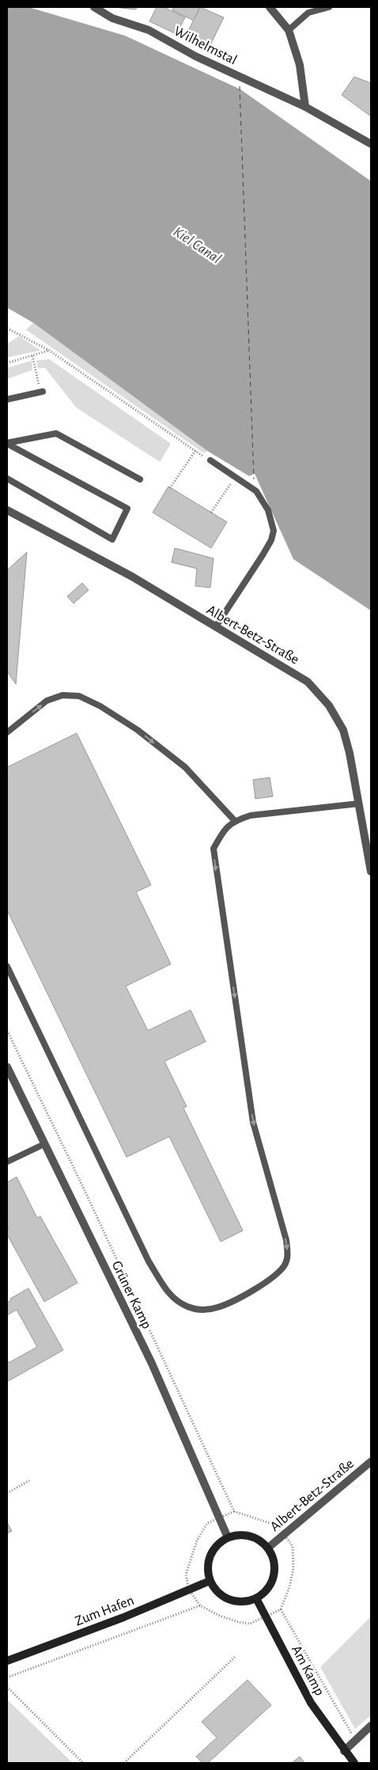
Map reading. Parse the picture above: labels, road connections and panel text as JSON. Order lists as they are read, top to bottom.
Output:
{
  "streets": {
    "main road": ["Zum Hafen", "Am Kamp"],
    "street": ["Wilhelmstal", "Albert-Betz-Straße", "Grüner Kamp"]
  },
  "crossings": [
    ["Albert-Betz-Straße", "Grüner Kamp"],
    ["Albert-Betz-Straße", "Zum Hafen"],
    ["Albert-Betz-Straße", "Am Kamp"],
    ["Grüner Kamp", "Zum Hafen"],
    ["Grüner Kamp", "Am Kamp"],
    ["Zum Hafen", "Am Kamp"]
  ],
  "water": ["Kiel Canal"]
}
